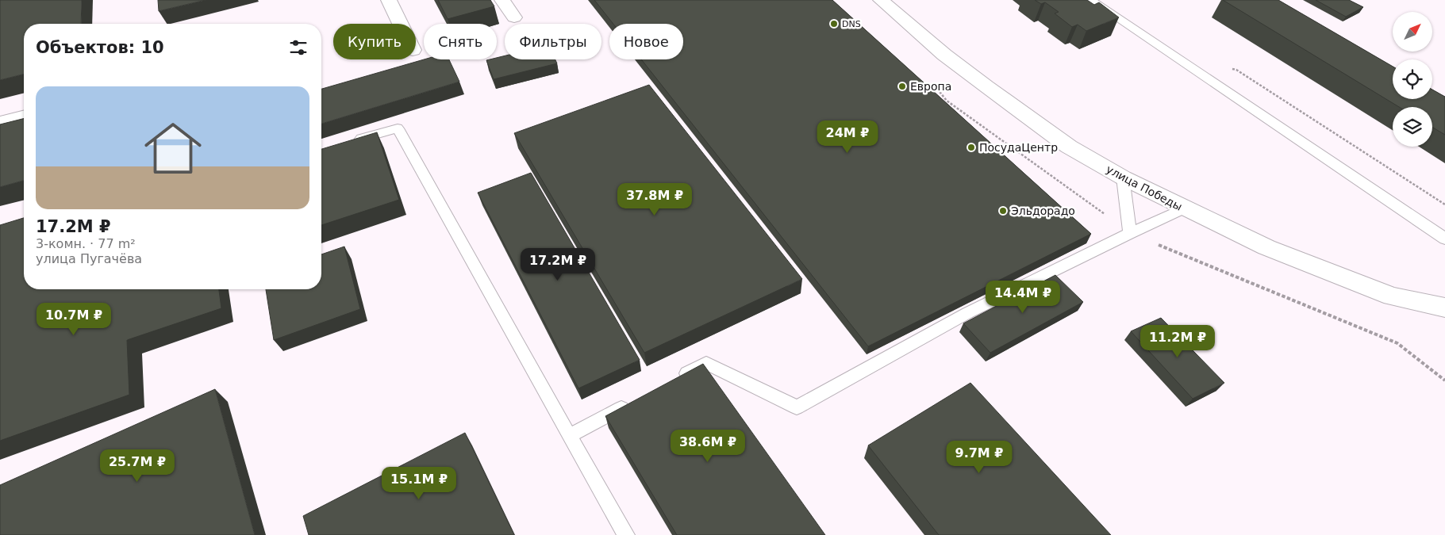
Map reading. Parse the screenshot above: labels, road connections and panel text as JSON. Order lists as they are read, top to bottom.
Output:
{
  "streets": {
    "main road": ["улица Победы"]
  },
  "places": [
    "DNS",
    "Европа",
    "ПосудаЦентр",
    "Эльдорадо"
  ],
  "north": "top right",
  "page": {
    "chip": [
      "Купить",
      "Снять",
      "Фильтры",
      "Новое"
    ],
    "heading": "Объектов: 10",
    "list": [
      {
        "name": "17.2M ₽",
        "note": "3-комн. · 77 m² · улица Пугачёва"
      }
    ],
    "price": [
      "24M ₽",
      "37.8M ₽",
      "17.2M ₽",
      "14.4M ₽",
      "10.7M ₽",
      "11.2M ₽",
      "38.6M ₽",
      "9.7M ₽",
      "25.7M ₽",
      "15.1M ₽"
    ]
  }
}
